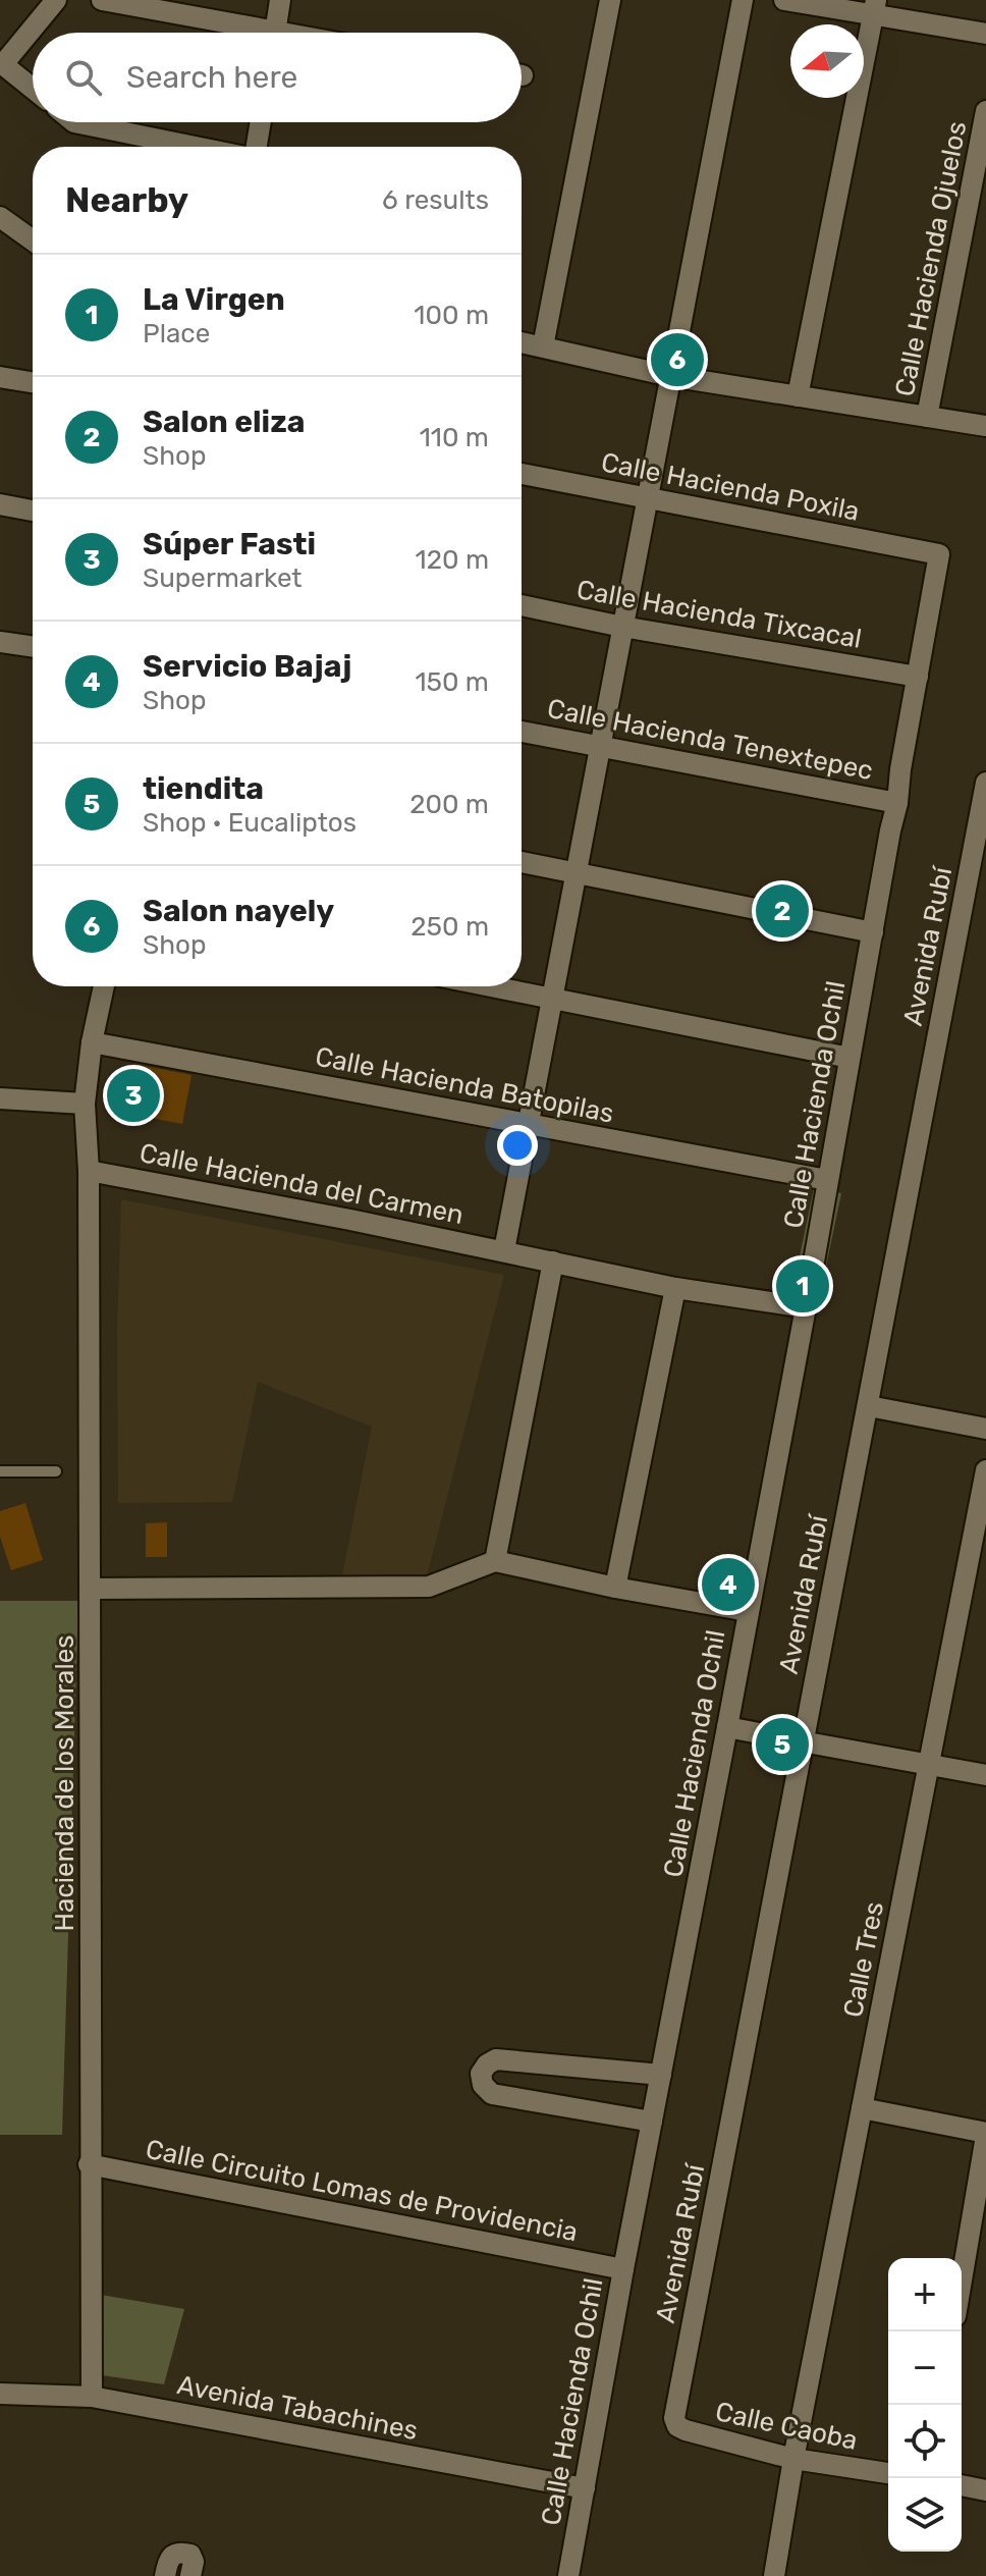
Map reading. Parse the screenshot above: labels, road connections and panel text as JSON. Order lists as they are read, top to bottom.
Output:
{
  "streets": {
    "street": [
      "Calle Hacienda Ojuelos",
      "Calle Hacienda Poxila",
      "Calle Hacienda Tixcacal",
      "Calle Hacienda Tenextepec",
      "Avenida Rubí",
      "Calle Hacienda Batopilas",
      "Calle Hacienda Ochil",
      "Calle Hacienda del Carmen",
      "Hacienda de los Morales",
      "Calle Tres",
      "Calle Circuito Lomas de Providencia",
      "Avenida Tabachines",
      "Calle Caoba"
    ]
  },
  "crossings": [
    ["Calle Hacienda Poxila", "Calle Hacienda Ochil"],
    ["Calle Hacienda Tixcacal", "Calle Hacienda Ochil"],
    ["Calle Hacienda Tenextepec", "Calle Hacienda Ochil"],
    ["Avenida Rubí", "Calle Caoba"],
    ["Calle Hacienda Batopilas", "Calle Hacienda Ochil"],
    ["Calle Hacienda Batopilas", "Hacienda de los Morales"],
    ["Calle Hacienda Ochil", "Calle Hacienda del Carmen"],
    ["Calle Hacienda Ochil", "Calle Circuito Lomas de Providencia"],
    ["Calle Hacienda Ochil", "Avenida Tabachines"],
    ["Calle Hacienda del Carmen", "Hacienda de los Morales"],
    ["Hacienda de los Morales", "Calle Circuito Lomas de Providencia"],
    ["Hacienda de los Morales", "Avenida Tabachines"],
    ["Calle Tres", "Calle Caoba"]
  ],
  "north": "left",
  "page": {
    "search": "Search here",
    "heading": ["Nearby", "6 results"],
    "list": [
      {
        "mark": "1",
        "name": "La Virgen",
        "note": "Place",
        "value": "100 m"
      },
      {
        "mark": "2",
        "name": "Salon eliza",
        "note": "Shop",
        "value": "110 m"
      },
      {
        "mark": "3",
        "name": "Súper Fasti",
        "note": "Supermarket",
        "value": "120 m"
      },
      {
        "mark": "4",
        "name": "Servicio Bajaj",
        "note": "Shop",
        "value": "150 m"
      },
      {
        "mark": "5",
        "name": "tiendita",
        "note": "Shop · Eucaliptos",
        "value": "200 m"
      },
      {
        "mark": "6",
        "name": "Salon nayely",
        "note": "Shop",
        "value": "250 m"
      }
    ],
    "pins": [
      "6",
      "2",
      "3",
      "1",
      "4",
      "5"
    ],
    "map_buttons": ["+", "−"]
  }
}
